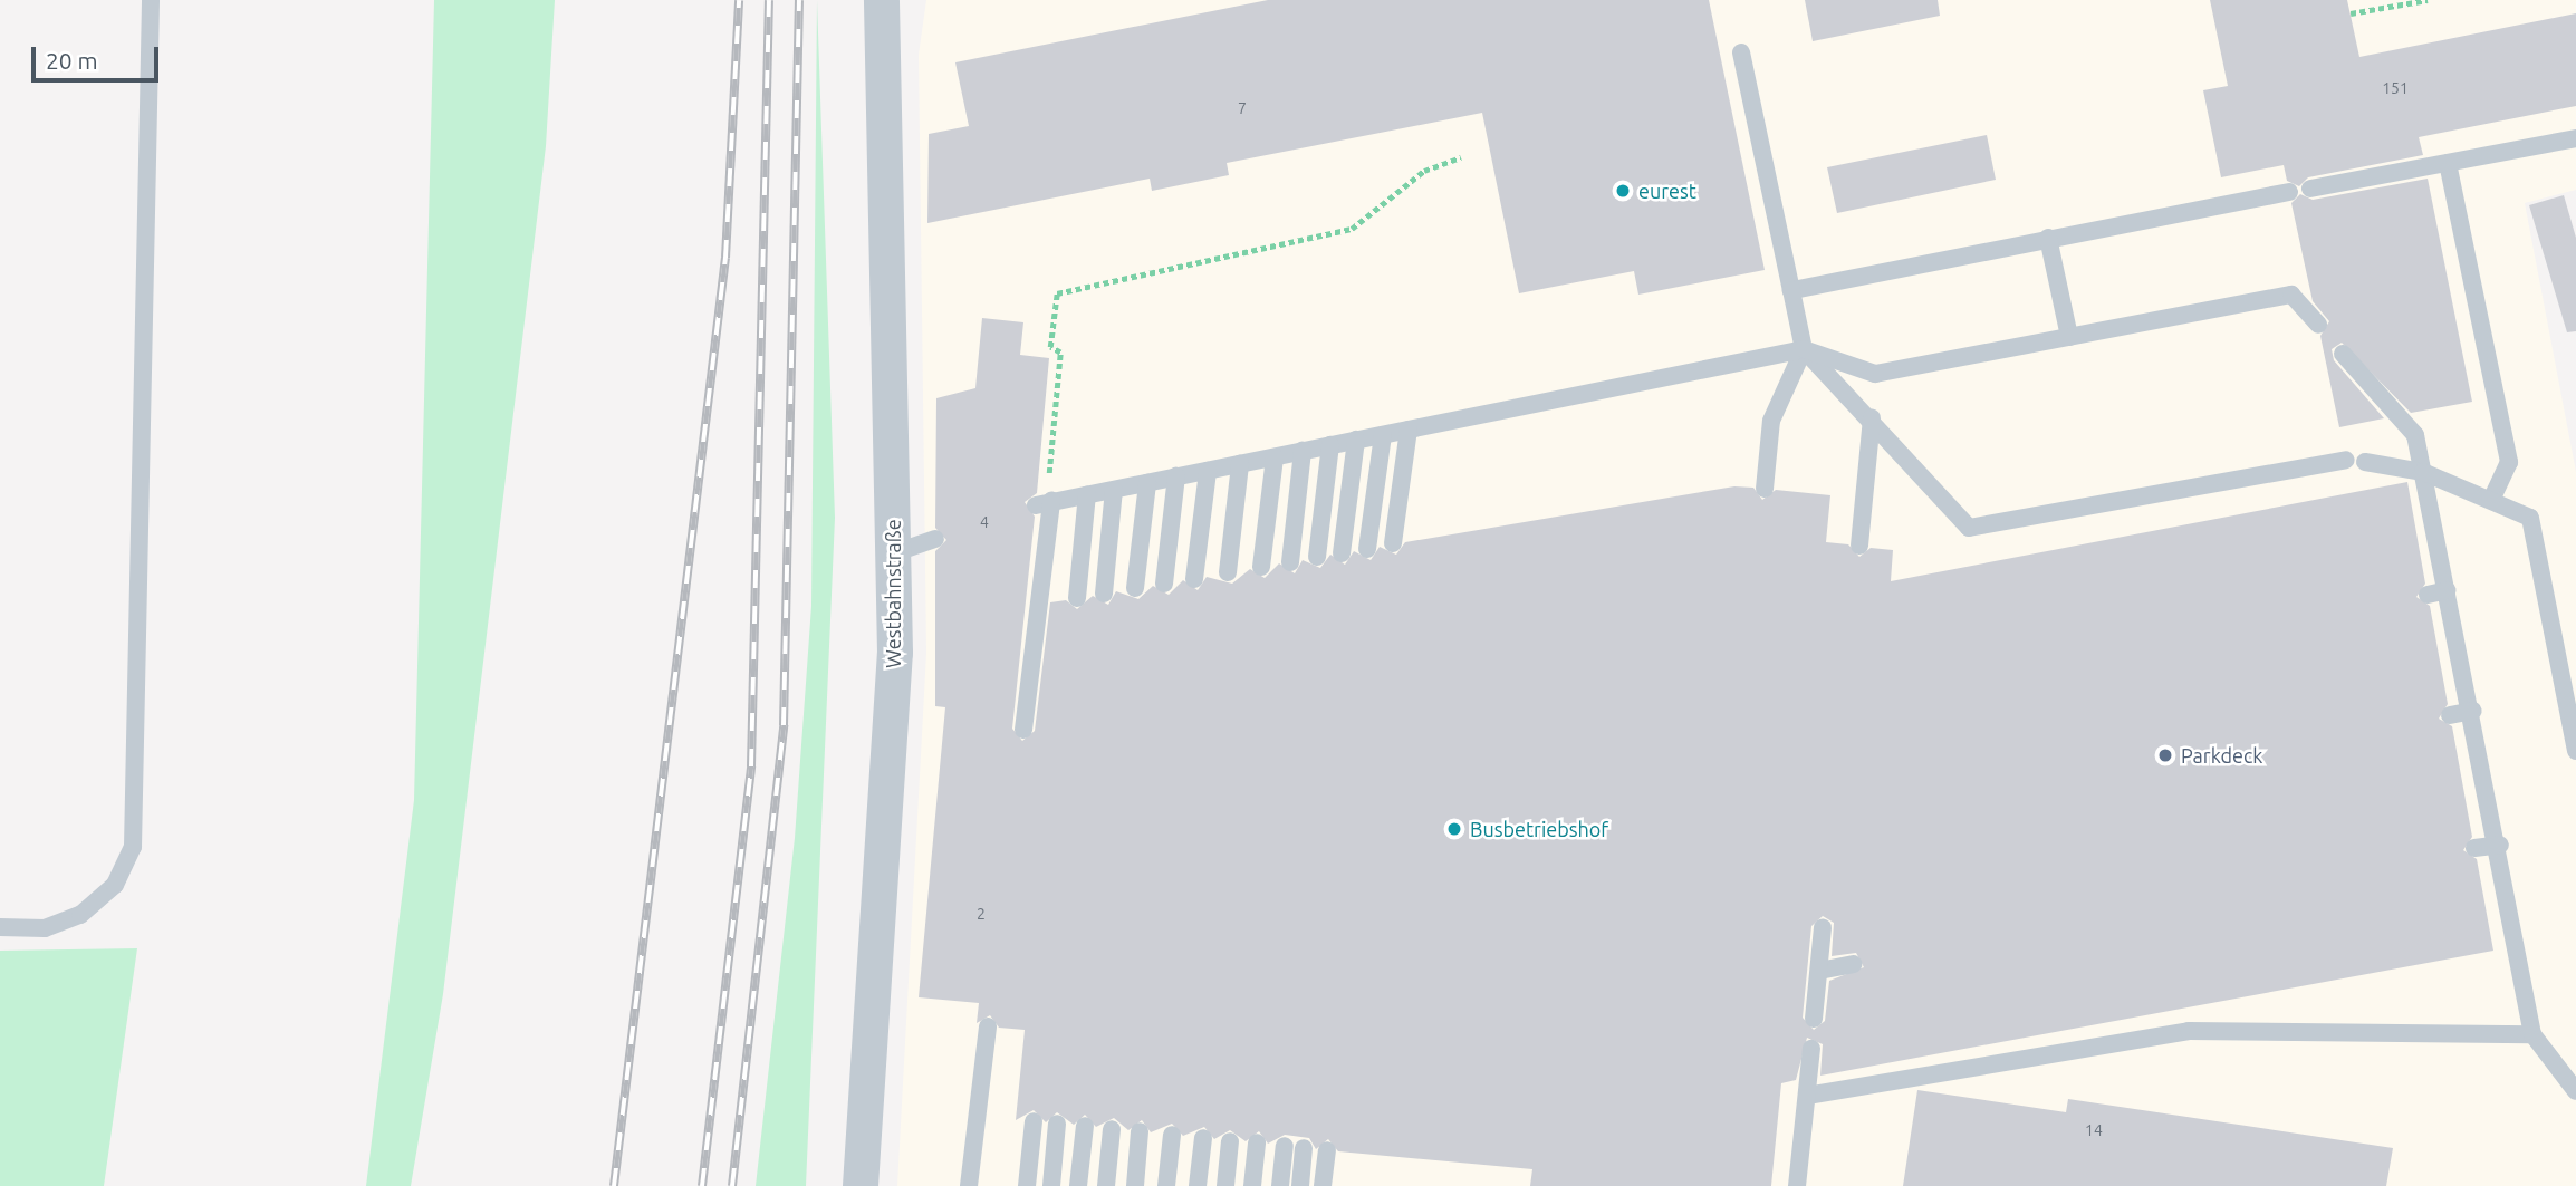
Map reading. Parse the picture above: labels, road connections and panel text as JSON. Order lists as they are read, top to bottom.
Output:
{
  "streets": {
    "street": ["Westbahnstraße"]
  },
  "places": ["eurest", "Parkdeck", "Busbetriebshof"],
  "house_numbers": [
    "151",
    "7",
    "4",
    "2",
    "14"
  ],
  "scale_bar": "20 m"
}
